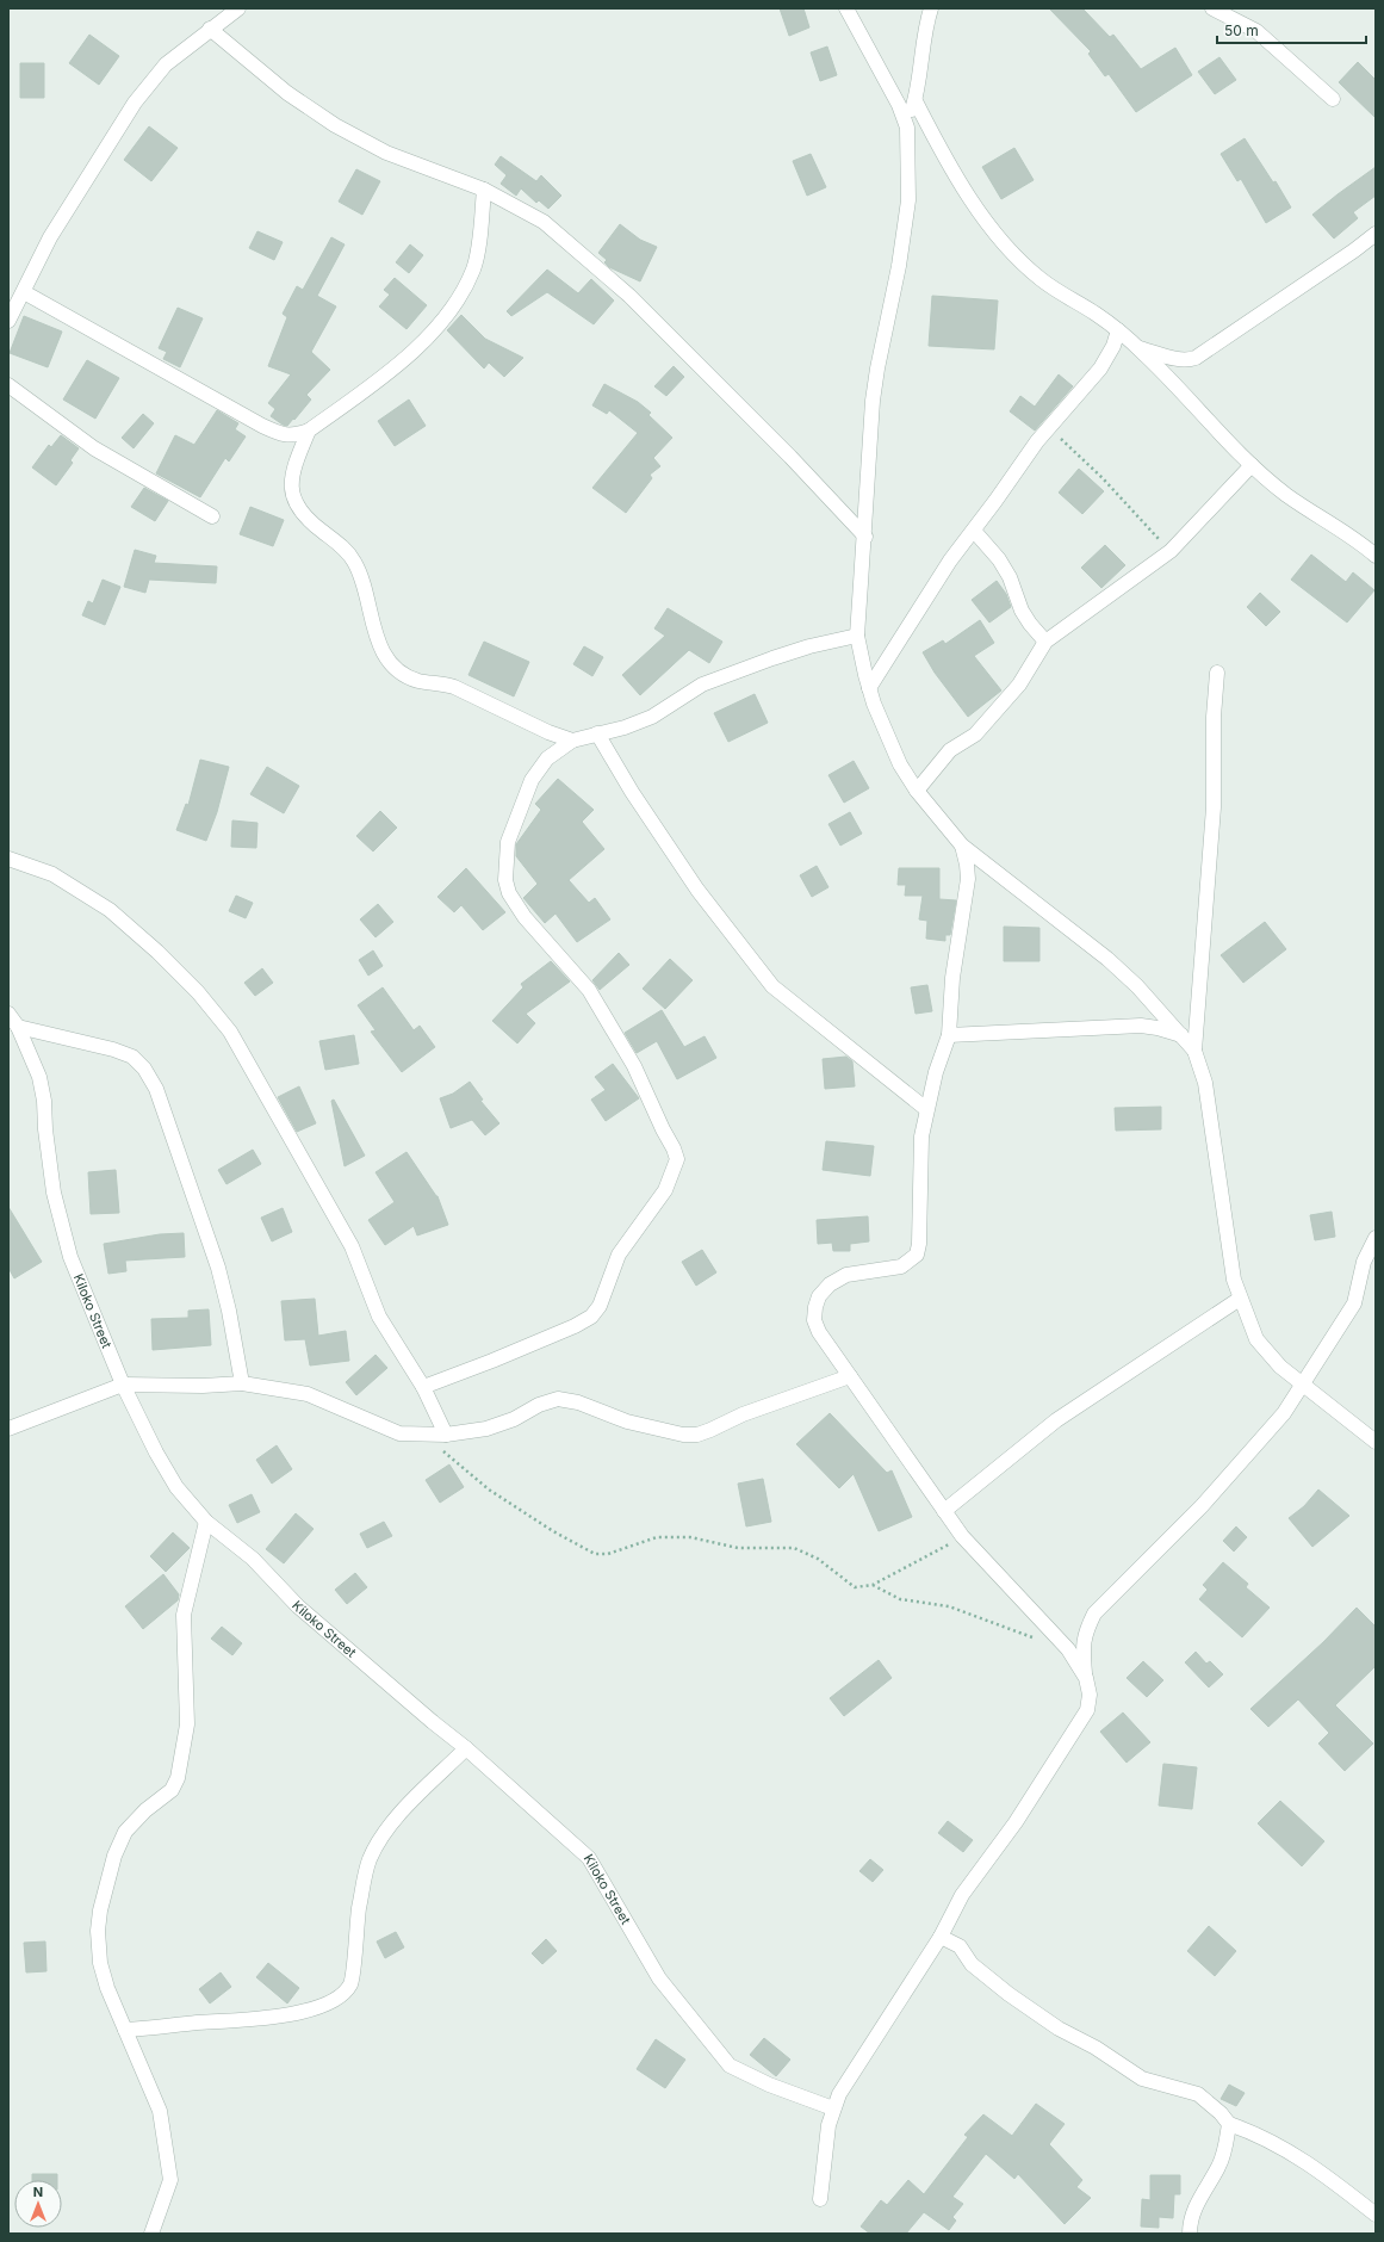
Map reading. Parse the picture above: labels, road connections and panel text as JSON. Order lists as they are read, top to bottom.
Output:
{
  "streets": {
    "street": ["Kiloko Street"]
  },
  "scale_bar": "50 m",
  "north": "top"
}
